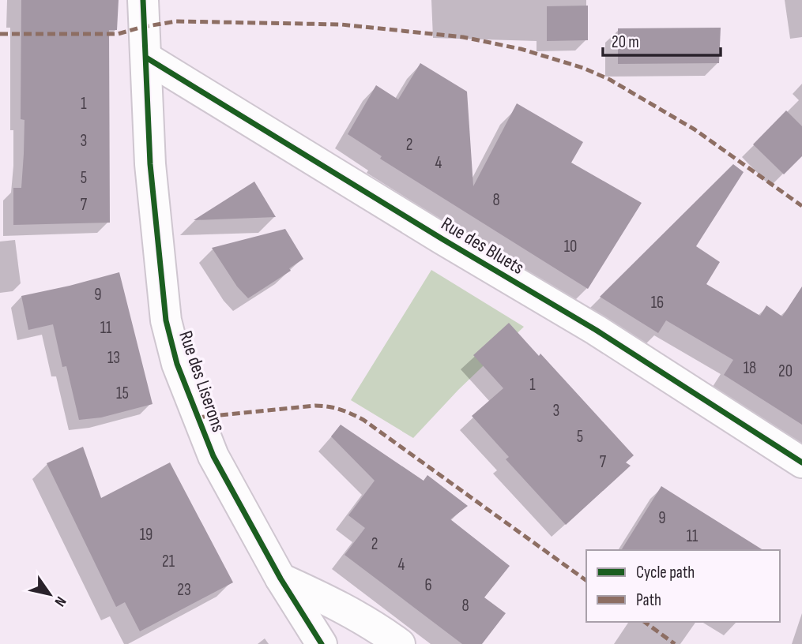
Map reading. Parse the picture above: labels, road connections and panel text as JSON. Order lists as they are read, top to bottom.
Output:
{
  "streets": {
    "street": ["Rue des Bluets", "Rue des Liserons"]
  },
  "crossings": [
    ["Rue des Bluets", "Rue des Liserons"]
  ],
  "house_numbers": [
    "1",
    "3",
    "2",
    "4",
    "5",
    "8",
    "7",
    "10",
    "9",
    "16",
    "11",
    "13",
    "18",
    "20",
    "1",
    "15",
    "3",
    "5",
    "7",
    "9",
    "19",
    "11",
    "2",
    "21",
    "4",
    "6",
    "23",
    "8"
  ],
  "legend": ["Cycle path", "Path"],
  "scale_bar": "20 m",
  "north": "bottom right"
}
